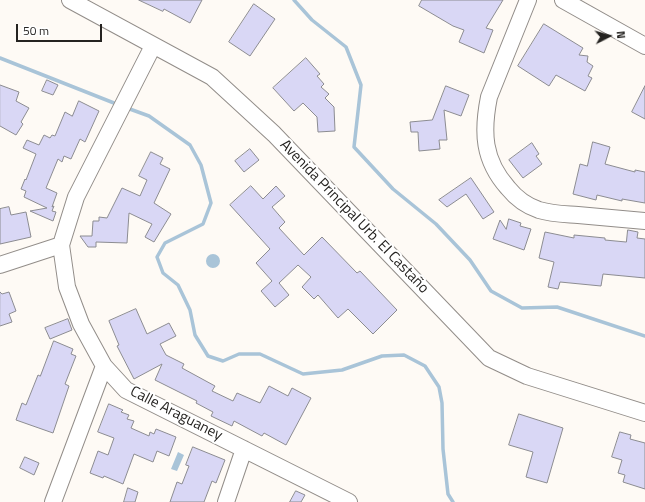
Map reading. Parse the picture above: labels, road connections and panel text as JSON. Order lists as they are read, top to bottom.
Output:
{
  "streets": {
    "street": ["Avenida Principal Urb. El Castaño", "Calle Araguaney"]
  },
  "crossings": [
    ["Avenida Principal Urb. El Castaño", "Calle Araguaney"]
  ],
  "scale_bar": "50 m",
  "north": "right"
}
